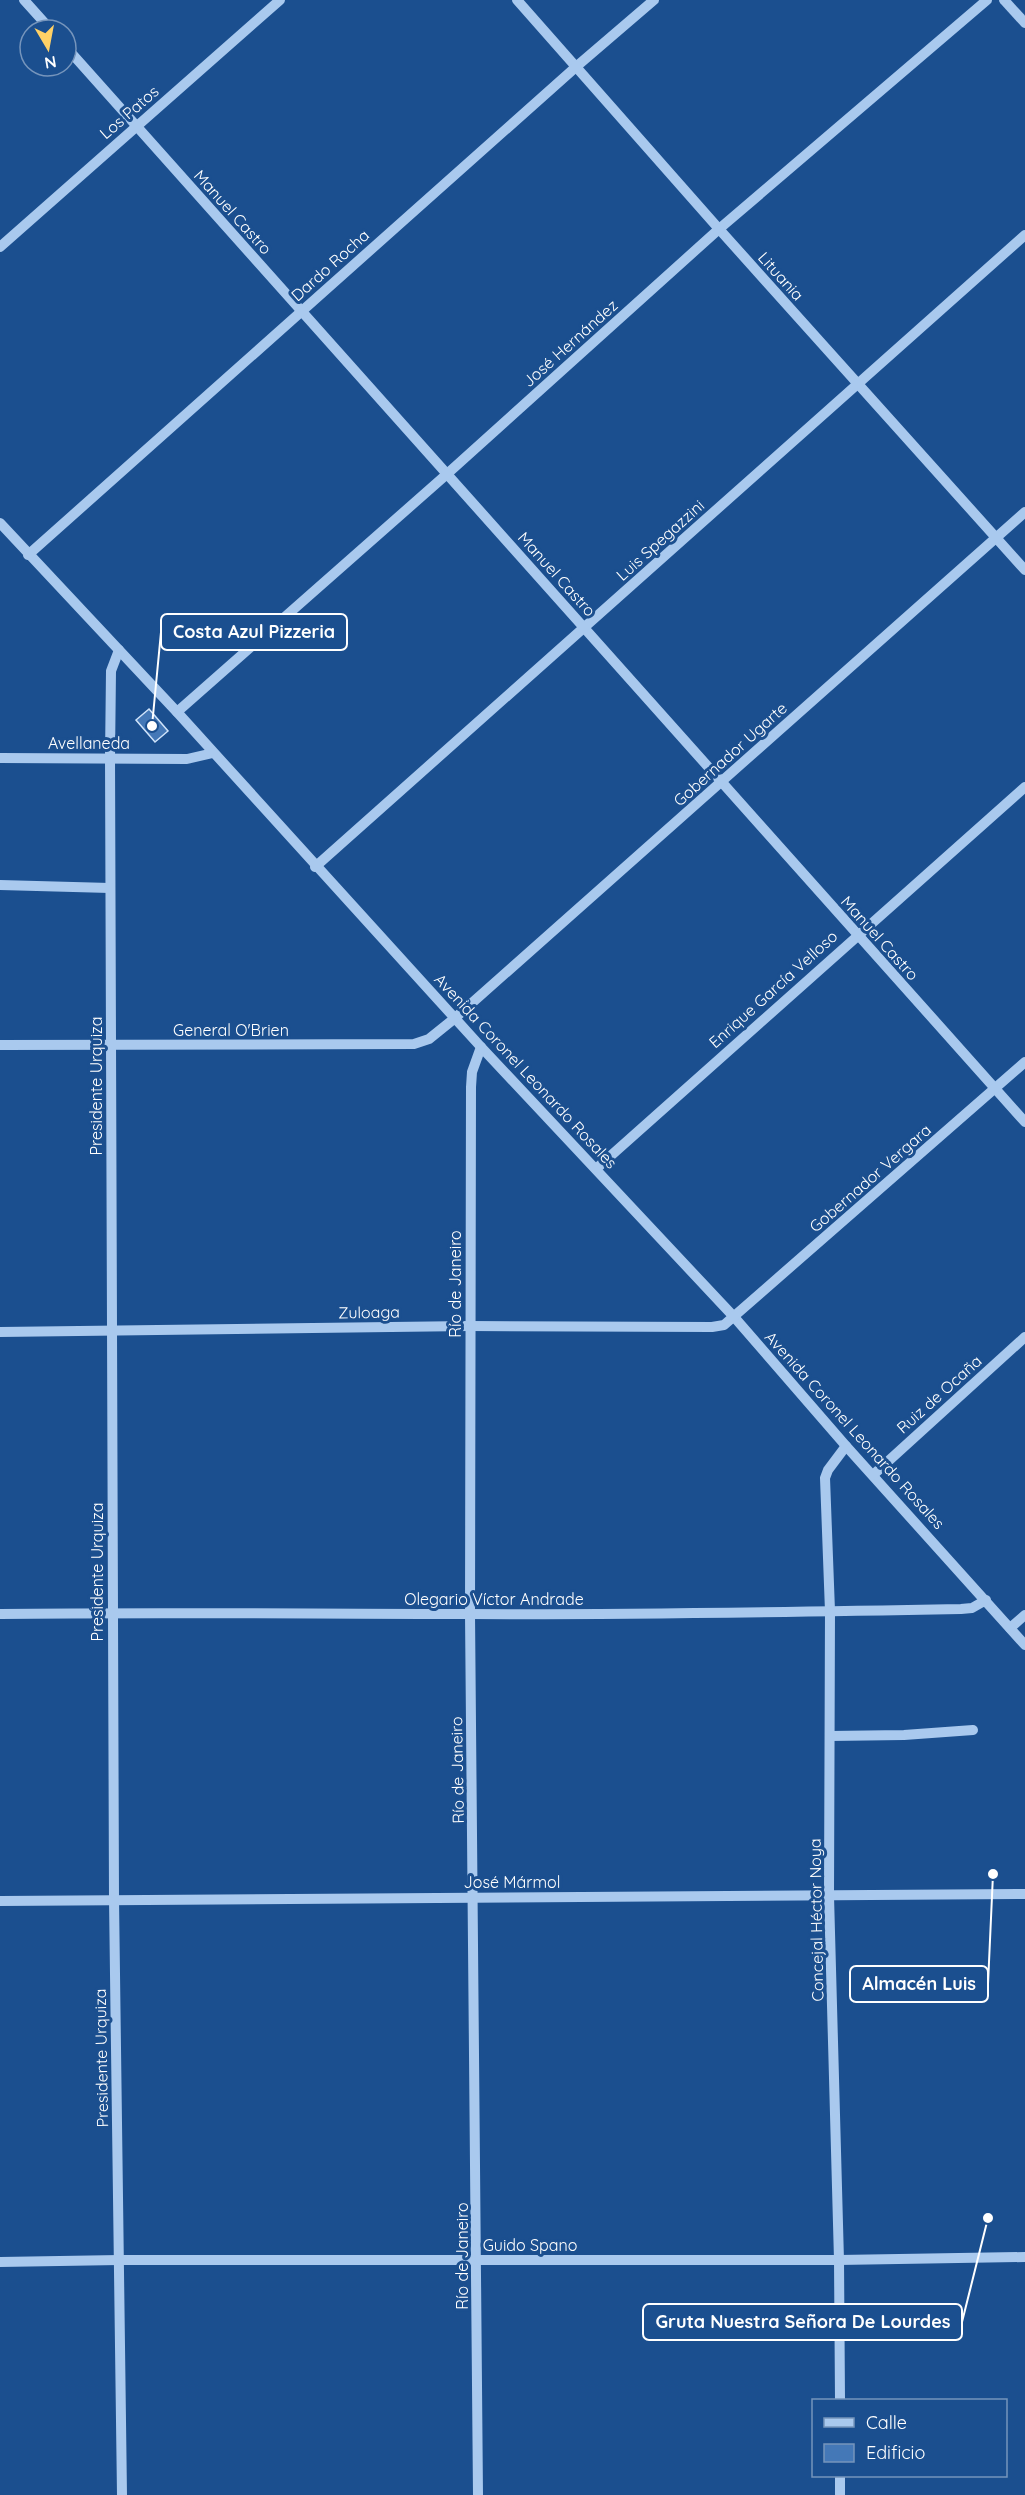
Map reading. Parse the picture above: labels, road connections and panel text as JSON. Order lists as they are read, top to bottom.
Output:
{
  "streets": {
    "street": [
      "Los Patos",
      "Manuel Castro",
      "Dardo Rocha",
      "Lituania",
      "José Hernández",
      "Luis Spegazzini",
      "Avellaneda",
      "Gobernador Ugarte",
      "Enrique García Velloso",
      "General O'Brien",
      "Avenida Coronel Leonardo Rosales",
      "Presidente Urquiza",
      "Gobernador Vergara",
      "Río de Janeiro",
      "Zuloaga",
      "Ruiz de Ocaña",
      "Olegario Víctor Andrade",
      "José Mármol",
      "Concejal Héctor Noya",
      "Guido Spano"
    ]
  },
  "crossings": [
    ["Los Patos", "Manuel Castro"],
    ["Manuel Castro", "Dardo Rocha"],
    ["Manuel Castro", "José Hernández"],
    ["Manuel Castro", "Luis Spegazzini"],
    ["Manuel Castro", "Gobernador Ugarte"],
    ["Manuel Castro", "Enrique García Velloso"],
    ["Manuel Castro", "Gobernador Vergara"],
    ["Dardo Rocha", "Lituania"],
    ["Dardo Rocha", "Avenida Coronel Leonardo Rosales"],
    ["Lituania", "José Hernández"],
    ["Lituania", "Luis Spegazzini"],
    ["Lituania", "Gobernador Ugarte"],
    ["José Hernández", "Avenida Coronel Leonardo Rosales"],
    ["Luis Spegazzini", "Avenida Coronel Leonardo Rosales"],
    ["Avellaneda", "Avenida Coronel Leonardo Rosales"],
    ["Avellaneda", "Presidente Urquiza"],
    ["Gobernador Ugarte", "General O'Brien"],
    ["Gobernador Ugarte", "Avenida Coronel Leonardo Rosales"],
    ["Enrique García Velloso", "Avenida Coronel Leonardo Rosales"],
    ["General O'Brien", "Avenida Coronel Leonardo Rosales"],
    ["General O'Brien", "Presidente Urquiza"],
    ["Avenida Coronel Leonardo Rosales", "Presidente Urquiza"],
    ["Avenida Coronel Leonardo Rosales", "Gobernador Vergara"],
    ["Avenida Coronel Leonardo Rosales", "Río de Janeiro"],
    ["Avenida Coronel Leonardo Rosales", "Zuloaga"],
    ["Avenida Coronel Leonardo Rosales", "Ruiz de Ocaña"],
    ["Avenida Coronel Leonardo Rosales", "Olegario Víctor Andrade"],
    ["Avenida Coronel Leonardo Rosales", "Concejal Héctor Noya"],
    ["Presidente Urquiza", "Zuloaga"],
    ["Presidente Urquiza", "Olegario Víctor Andrade"],
    ["Presidente Urquiza", "José Mármol"],
    ["Presidente Urquiza", "Guido Spano"],
    ["Gobernador Vergara", "Zuloaga"],
    ["Río de Janeiro", "Zuloaga"],
    ["Río de Janeiro", "Olegario Víctor Andrade"],
    ["Río de Janeiro", "José Mármol"],
    ["Río de Janeiro", "Guido Spano"],
    ["Olegario Víctor Andrade", "Concejal Héctor Noya"],
    ["José Mármol", "Concejal Héctor Noya"],
    ["Concejal Héctor Noya", "Guido Spano"]
  ],
  "places": ["Costa Azul Pizzeria", "Almacén Luis", "Gruta Nuestra Señora De Lourdes"],
  "legend": ["Calle", "Edificio"],
  "north": "bottom"
}
